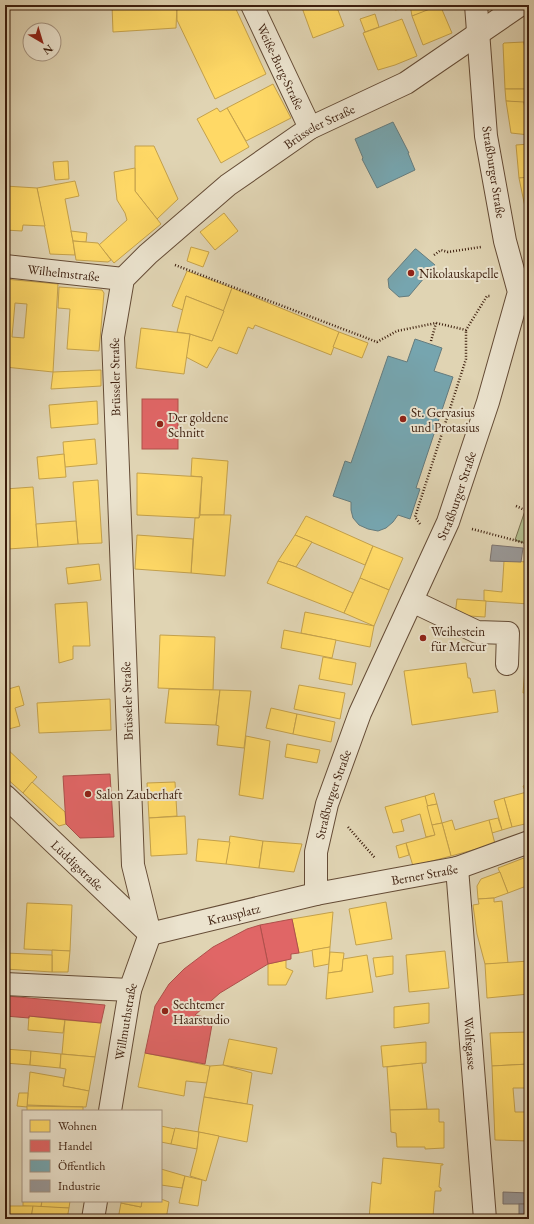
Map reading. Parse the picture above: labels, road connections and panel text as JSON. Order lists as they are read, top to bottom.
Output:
{
  "streets": {
    "street": [
      "Weiße-Burg-Straße",
      "Brüsseler Straße",
      "Straßburger Straße",
      "Wilhelmstraße",
      "Lüddigstraße",
      "Berner Straße",
      "Krausplatz",
      "Willmuthstraße",
      "Wolfsgasse"
    ]
  },
  "crossings": [
    ["Weiße-Burg-Straße", "Brüsseler Straße"],
    ["Brüsseler Straße", "Straßburger Straße"],
    ["Brüsseler Straße", "Wilhelmstraße"],
    ["Brüsseler Straße", "Lüddigstraße"],
    ["Brüsseler Straße", "Krausplatz"],
    ["Brüsseler Straße", "Willmuthstraße"],
    ["Straßburger Straße", "Berner Straße"],
    ["Straßburger Straße", "Krausplatz"],
    ["Lüddigstraße", "Krausplatz"],
    ["Lüddigstraße", "Willmuthstraße"],
    ["Berner Straße", "Krausplatz"],
    ["Berner Straße", "Wolfsgasse"],
    ["Krausplatz", "Willmuthstraße"]
  ],
  "places": [
    "Nikolauskapelle",
    "St. Gervasius und Protasius",
    "Der goldene Schnitt",
    "Weihestein für Mercur",
    "Salon Zauberhaft",
    "Sechtemer Haarstudio"
  ],
  "legend": [
    "Wohnen",
    "Handel",
    "Öffentlich",
    "Industrie"
  ],
  "north": "bottom right"
}
